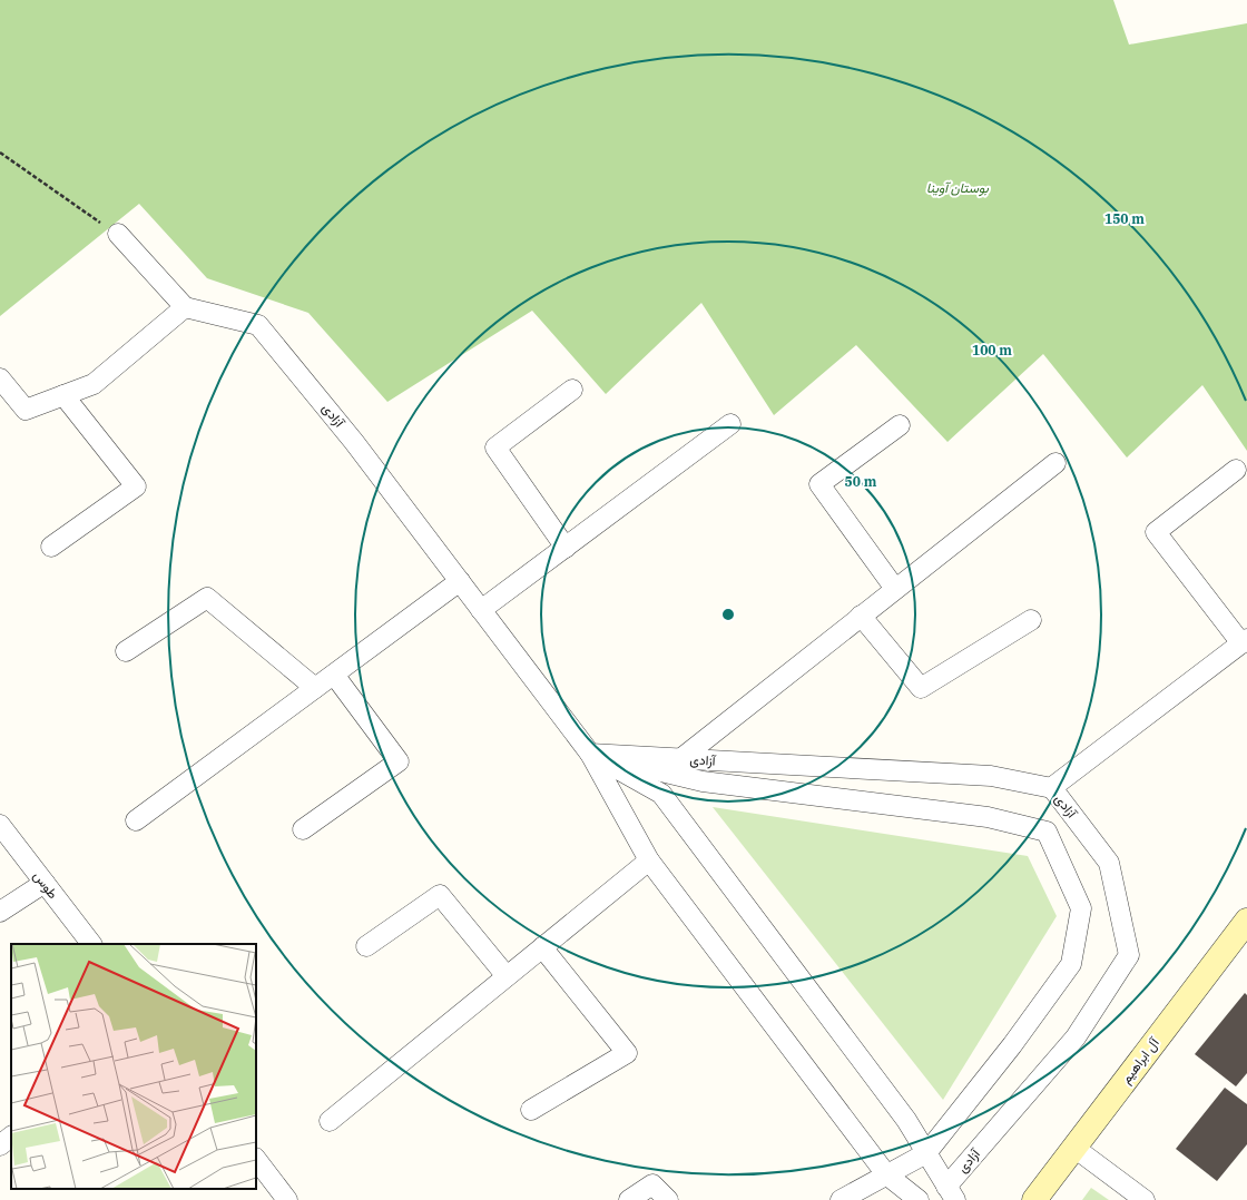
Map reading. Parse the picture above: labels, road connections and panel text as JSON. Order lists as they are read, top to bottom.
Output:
{
  "streets": {
    "main road": ["آل ابراهیم"],
    "street": ["آزادی", "طوس"]
  },
  "parks": ["بوستان آوینا"],
  "rings": ["150 m", "100 m", "50 m"]
}
